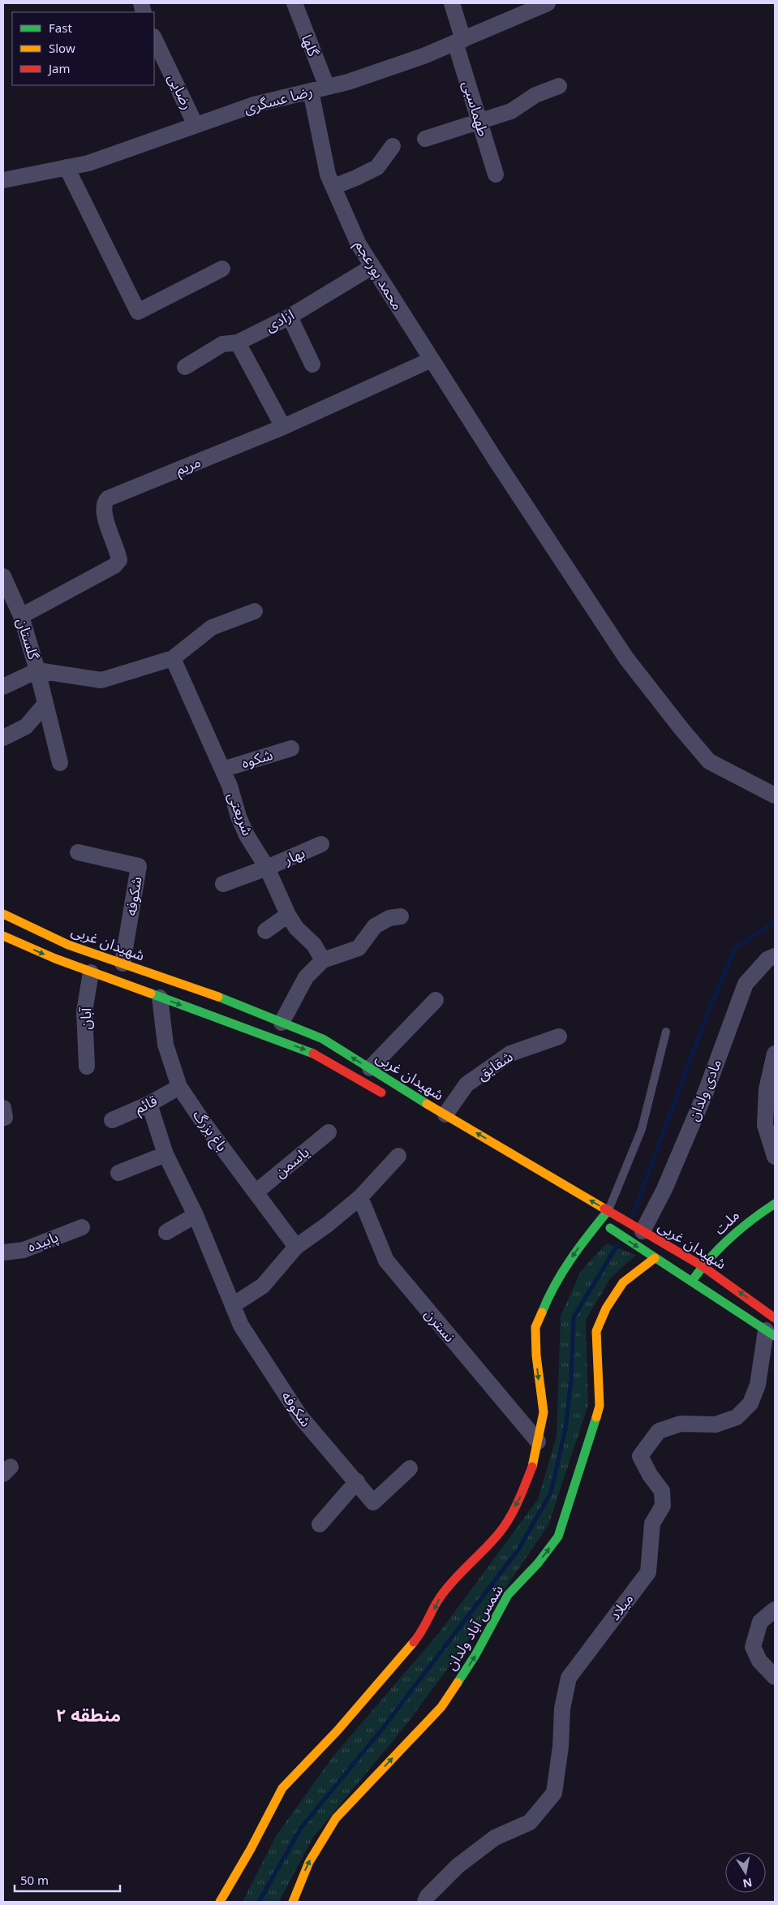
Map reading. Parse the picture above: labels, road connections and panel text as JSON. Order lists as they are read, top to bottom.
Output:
{
  "streets": {
    "main road": ["شهیدان غربی", "ملت", "شمس آباد ولدان"],
    "street": [
      "گلها",
      "رضایی",
      "رضا عسگری",
      "طهماسبی",
      "محمد پورعجم",
      "ازادی",
      "مریم",
      "گلستان",
      "شکوه",
      "شریعتی",
      "بهار",
      "شکوفه",
      "آبان",
      "شقایق",
      "مادی ولدان",
      "قائم",
      "باغ بزرگ",
      "یاسمن",
      "پابیده",
      "نسترن",
      "میلاد"
    ]
  },
  "crossings": [
    ["گلها", "رضا عسگری"],
    ["رضایی", "رضا عسگری"],
    ["رضا عسگری", "طهماسبی"],
    ["رضا عسگری", "محمد پورعجم"],
    ["محمد پورعجم", "ازادی"],
    ["محمد پورعجم", "مریم"],
    ["مریم", "گلستان"],
    ["شکوه", "شریعتی"],
    ["شریعتی", "بهار"],
    ["شکوفه", "شهیدان غربی"],
    ["شکوفه", "قائم"],
    ["شهیدان غربی", "آبان"],
    ["شهیدان غربی", "شقایق"],
    ["شهیدان غربی", "مادی ولدان"],
    ["شهیدان غربی", "باغ بزرگ"],
    ["شهیدان غربی", "ملت"],
    ["شهیدان غربی", "میلاد"],
    ["قائم", "باغ بزرگ"],
    ["باغ بزرگ", "یاسمن"]
  ],
  "districts": ["منطقه ۲"],
  "legend": ["Fast", "Slow", "Jam"],
  "scale_bar": "50 m",
  "north": "bottom"
}
